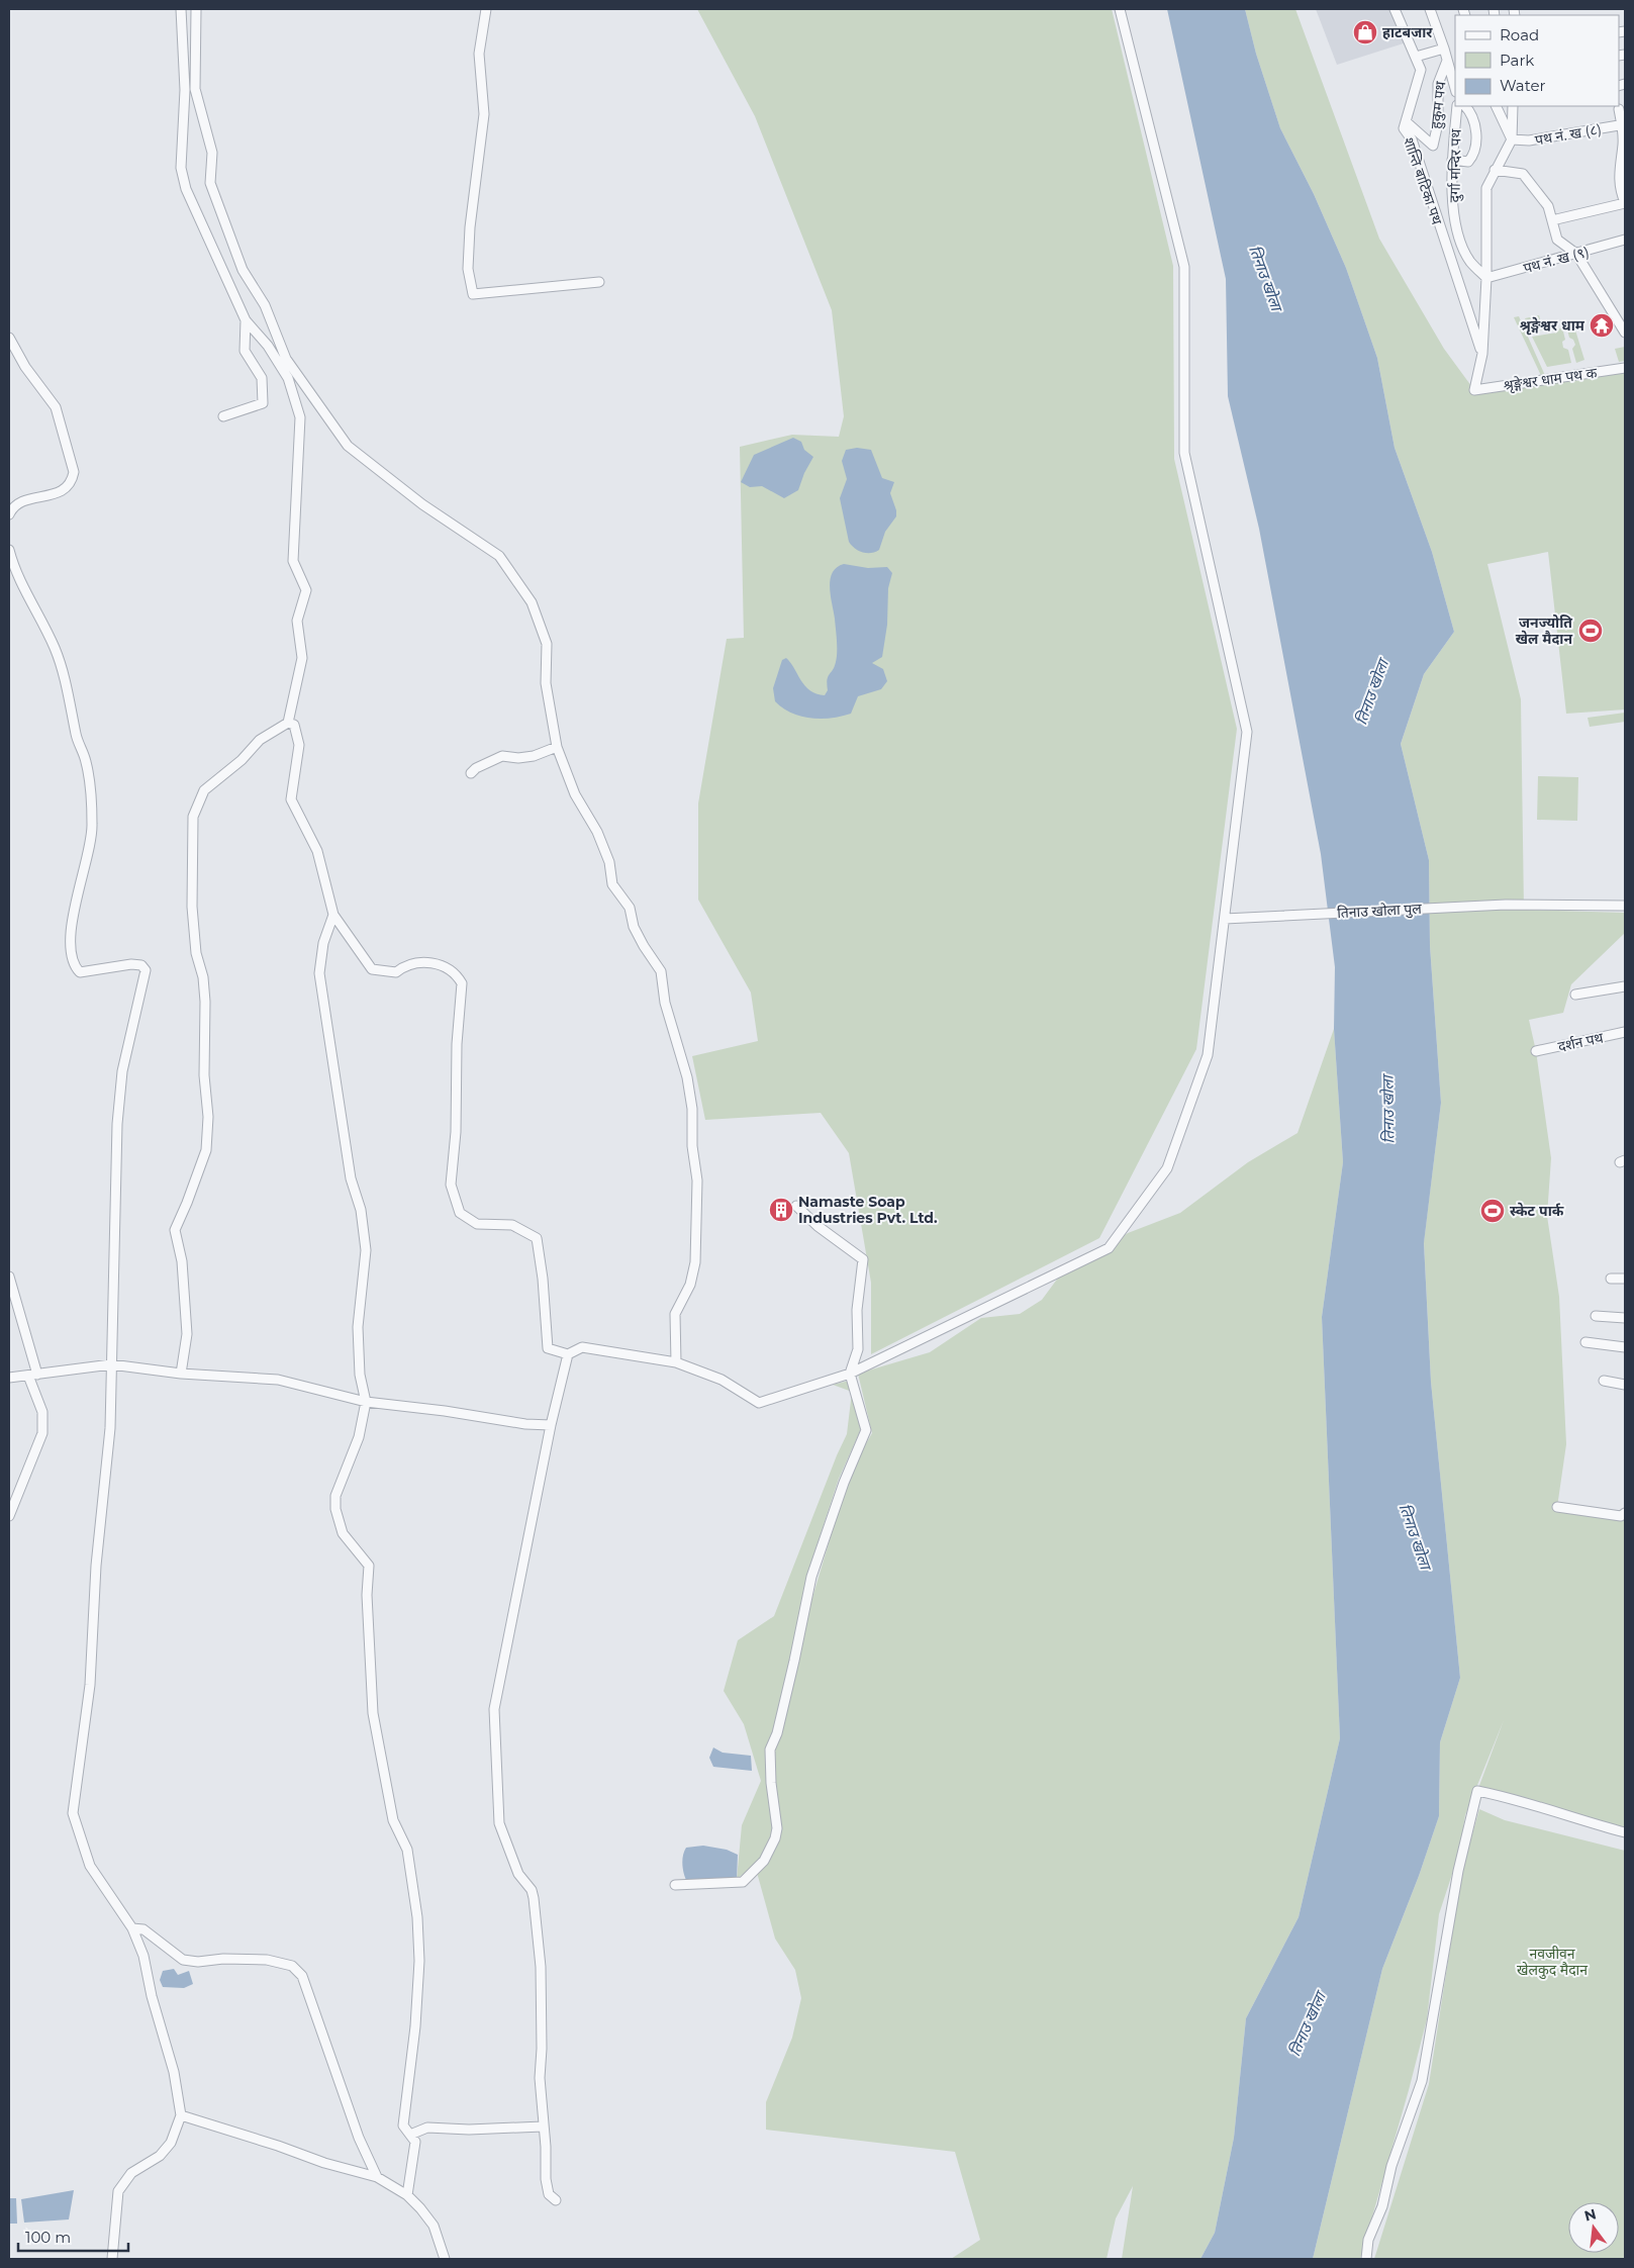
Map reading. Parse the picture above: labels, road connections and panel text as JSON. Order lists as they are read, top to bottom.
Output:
{
  "streets": {
    "street": [
      "हुकुम पथ",
      "पथ नं. ख (८)",
      "दुर्गा मन्दिर पथ",
      "शान्ति बाटिका पथ",
      "पथ नं. ख (९)",
      "श्रृङ्गेश्वर धाम पथ क",
      "तिनाउ खोला पुल",
      "दर्शन पथ"
    ]
  },
  "crossings": [
    ["हुकुम पथ", "शान्ति बाटिका पथ"],
    ["दुर्गा मन्दिर पथ", "पथ नं. ख (९)"],
    ["शान्ति बाटिका पथ", "श्रृङ्गेश्वर धाम पथ क"]
  ],
  "water": ["तिनाउ खोला"],
  "parks": ["नवजीवन खेलकुद मैदान"],
  "places": {
    "shop": ["हाटबजार"],
    "temple": ["श्रृङ्गेश्वर धाम"],
    "sports": ["जनज्योति खेल मैदान", "स्केट पार्क"],
    "building": ["Namaste Soap Industries Pvt. Ltd."]
  },
  "legend": ["Road", "Park", "Water"],
  "scale_bar": "100 m",
  "north": "top"
}
